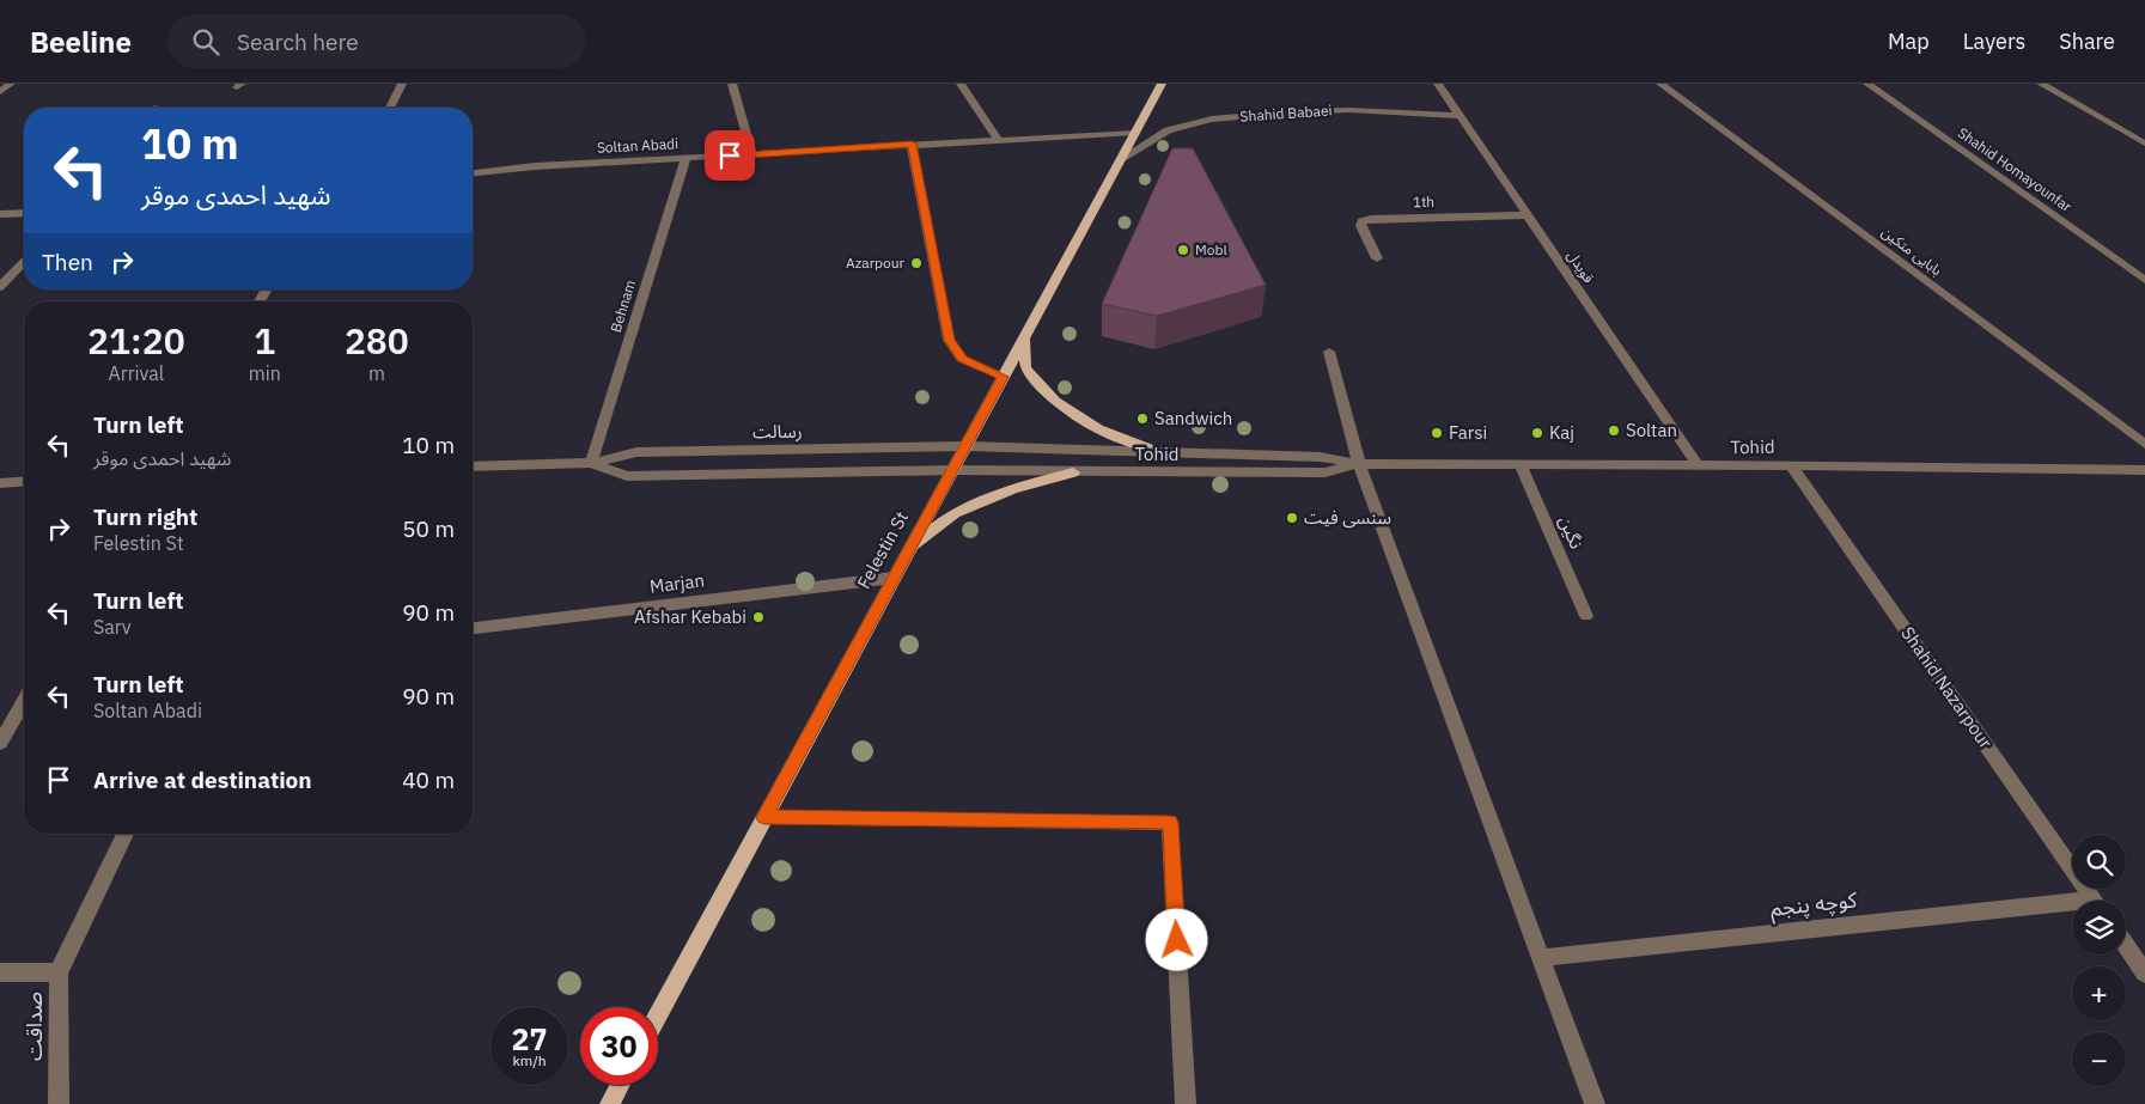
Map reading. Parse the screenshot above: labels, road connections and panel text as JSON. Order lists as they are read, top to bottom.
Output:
{
  "streets": {
    "main road": ["Felestin St"],
    "street": [
      "Shahid Babaei",
      "Soltan Abadi",
      "Shahid Homayounfar",
      "1th",
      "بابایی متکین",
      "قویدل",
      "Behnam",
      "رسالت",
      "Tohid",
      "نگین",
      "Marjan",
      "Shahid Nazarpour",
      "کوچه پنجم",
      "صداقت"
    ]
  },
  "crossings": [
    ["Shahid Babaei", "قویدل"],
    ["Shahid Babaei", "Felestin St"],
    ["Soltan Abadi", "Behnam"],
    ["Soltan Abadi", "Felestin St"],
    ["1th", "قویدل"],
    ["قویدل", "Tohid"],
    ["Behnam", "رسالت"],
    ["رسالت", "Tohid"],
    ["رسالت", "Felestin St"],
    ["Tohid", "نگین"],
    ["Tohid", "Felestin St"],
    ["Tohid", "Shahid Nazarpour"],
    ["Felestin St", "Marjan"]
  ],
  "places": [
    "Mobl",
    "Azarpour",
    "Sandwich",
    "Soltan",
    "Farsi",
    "Kaj",
    "سنسی فیت",
    "Afshar Kebabi"
  ],
  "page": {
    "header": "Beeline",
    "search": "Search here",
    "nav": ["Map", "Layers", "Share"],
    "turn": ["10 m", "شهید احمدی موقر"],
    "then": "Then",
    "eta": [
      "21:20",
      "Arrival",
      "1",
      "min",
      "280",
      "m"
    ],
    "list": [
      {
        "name": "Turn left",
        "note": "شهید احمدی موقر",
        "value": "10 m"
      },
      {
        "name": "Turn right",
        "note": "Felestin St",
        "value": "50 m"
      },
      {
        "name": "Turn left",
        "note": "Sarv",
        "value": "90 m"
      },
      {
        "name": "Turn left",
        "note": "Soltan Abadi",
        "value": "90 m"
      },
      {
        "name": "Arrive at destination",
        "value": "40 m"
      }
    ],
    "map_buttons": ["+", "−"],
    "speed": "27 km/h",
    "limit": "30"
  }
}
